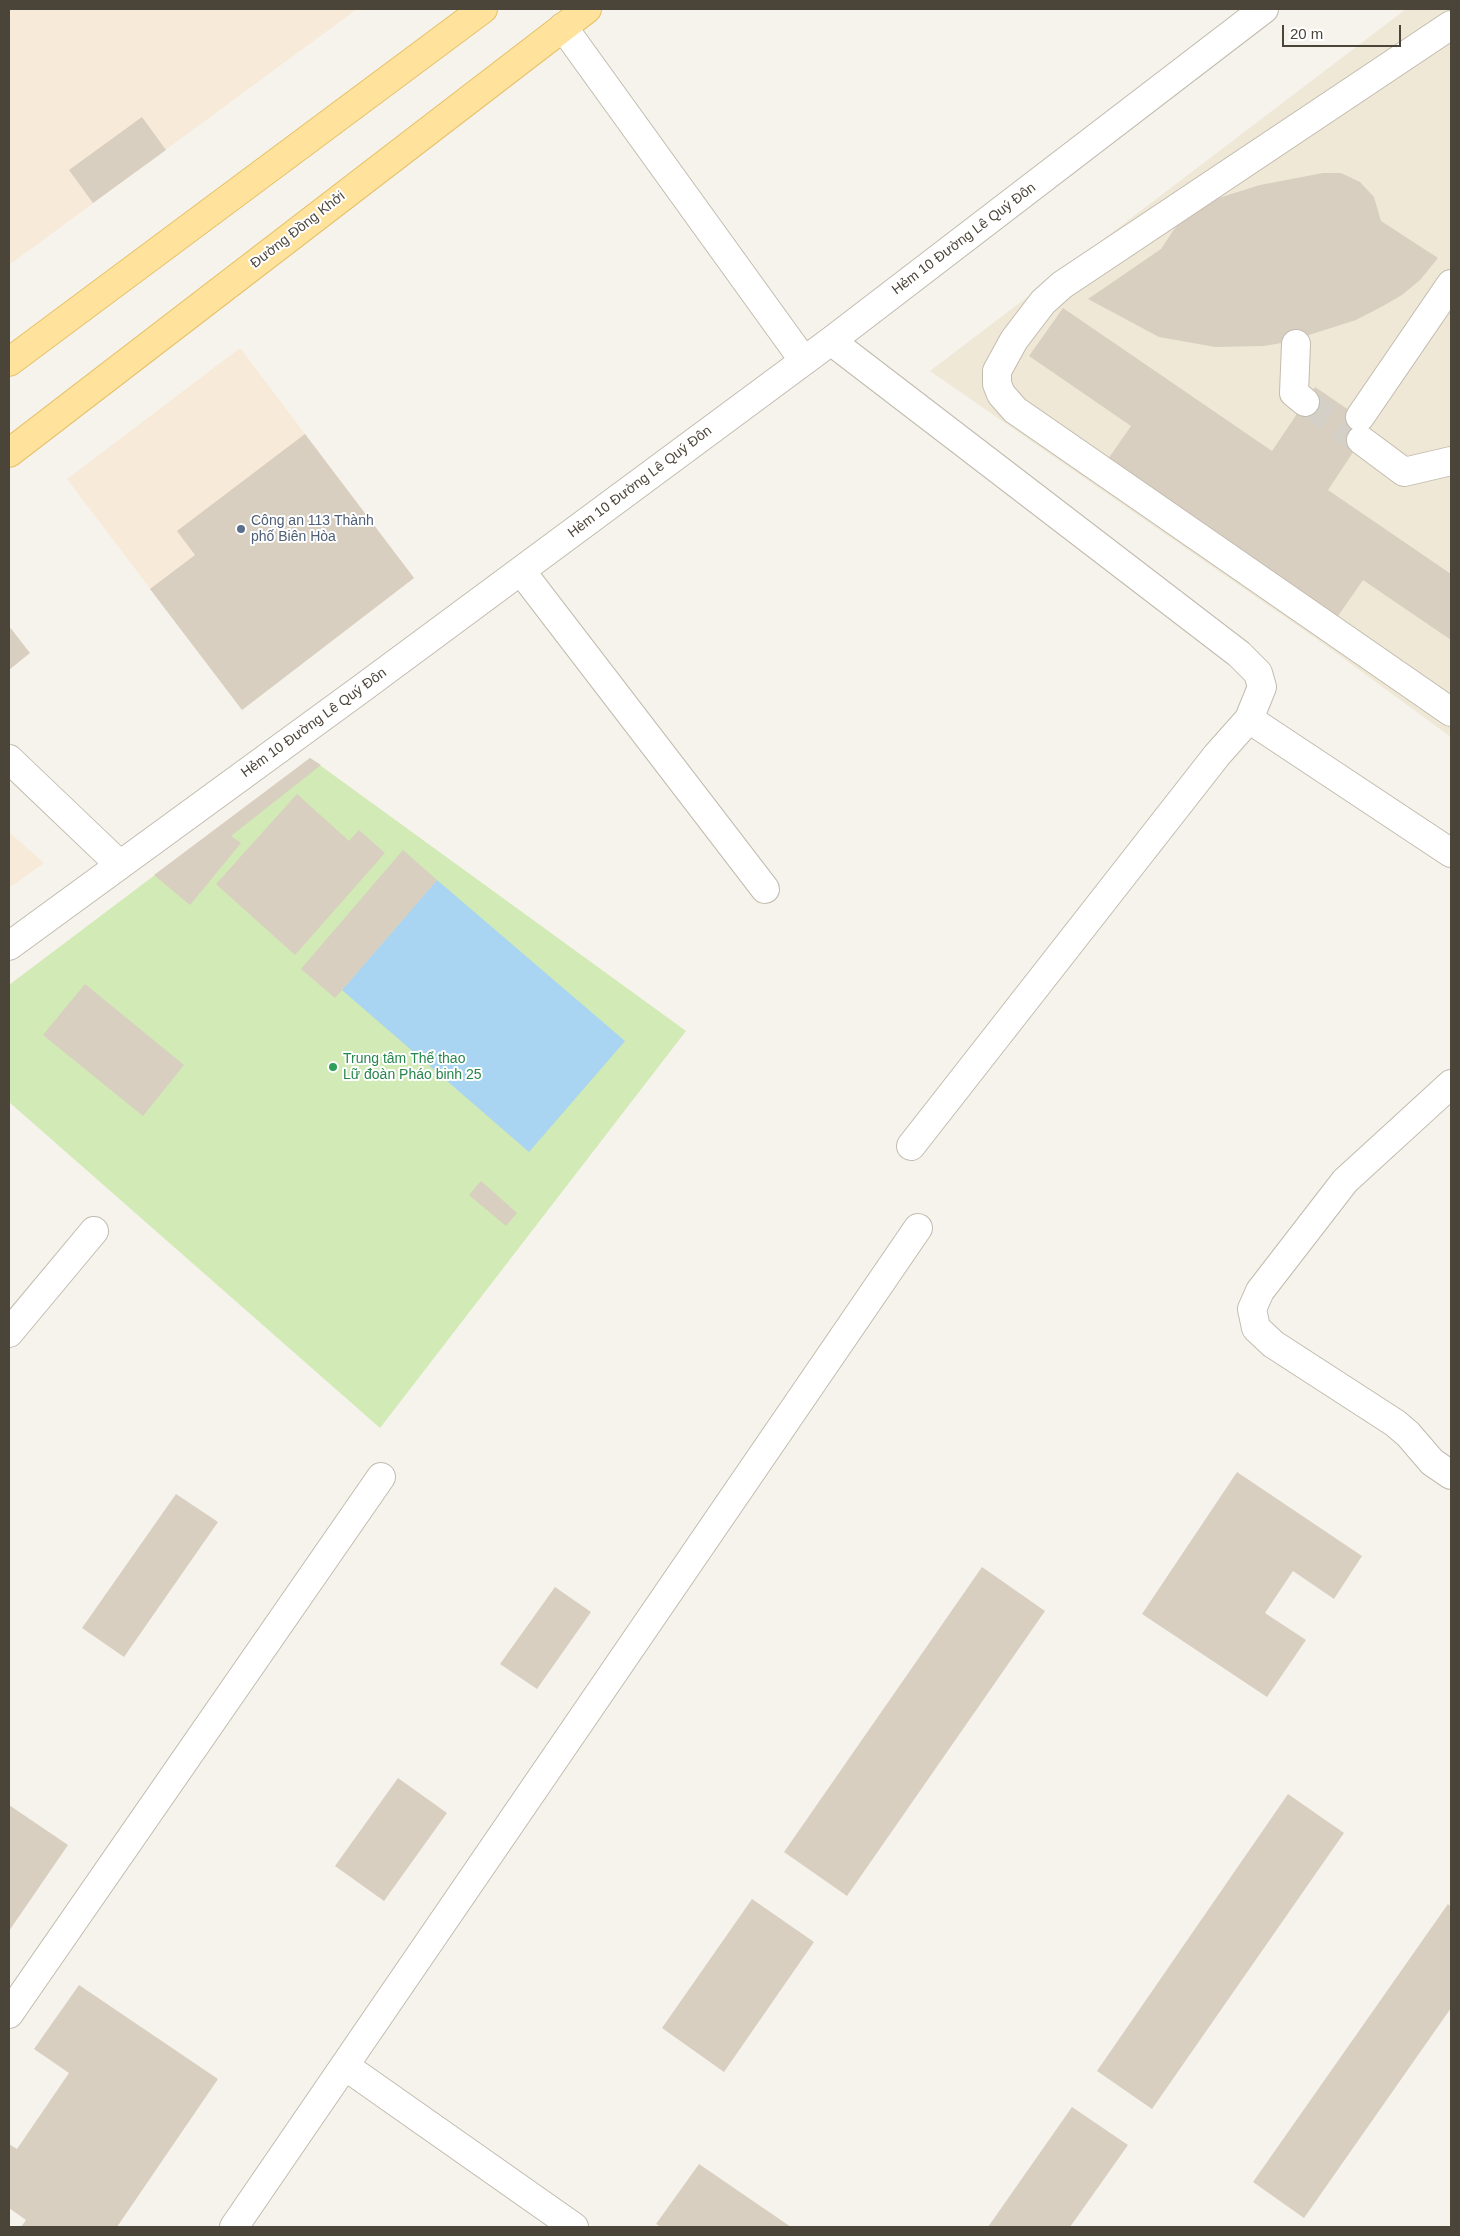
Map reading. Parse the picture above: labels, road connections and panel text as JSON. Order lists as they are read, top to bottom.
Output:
{
  "streets": {
    "main road": ["Đường Đồng Khởi"],
    "street": ["Hẻm 10 Đường Lê Quý Đôn"]
  },
  "places": ["Công an 113 Thành phố Biên Hòa", "Trung tâm Thể thao Lữ đoàn Pháo binh 25"],
  "scale_bar": "20 m"
}
